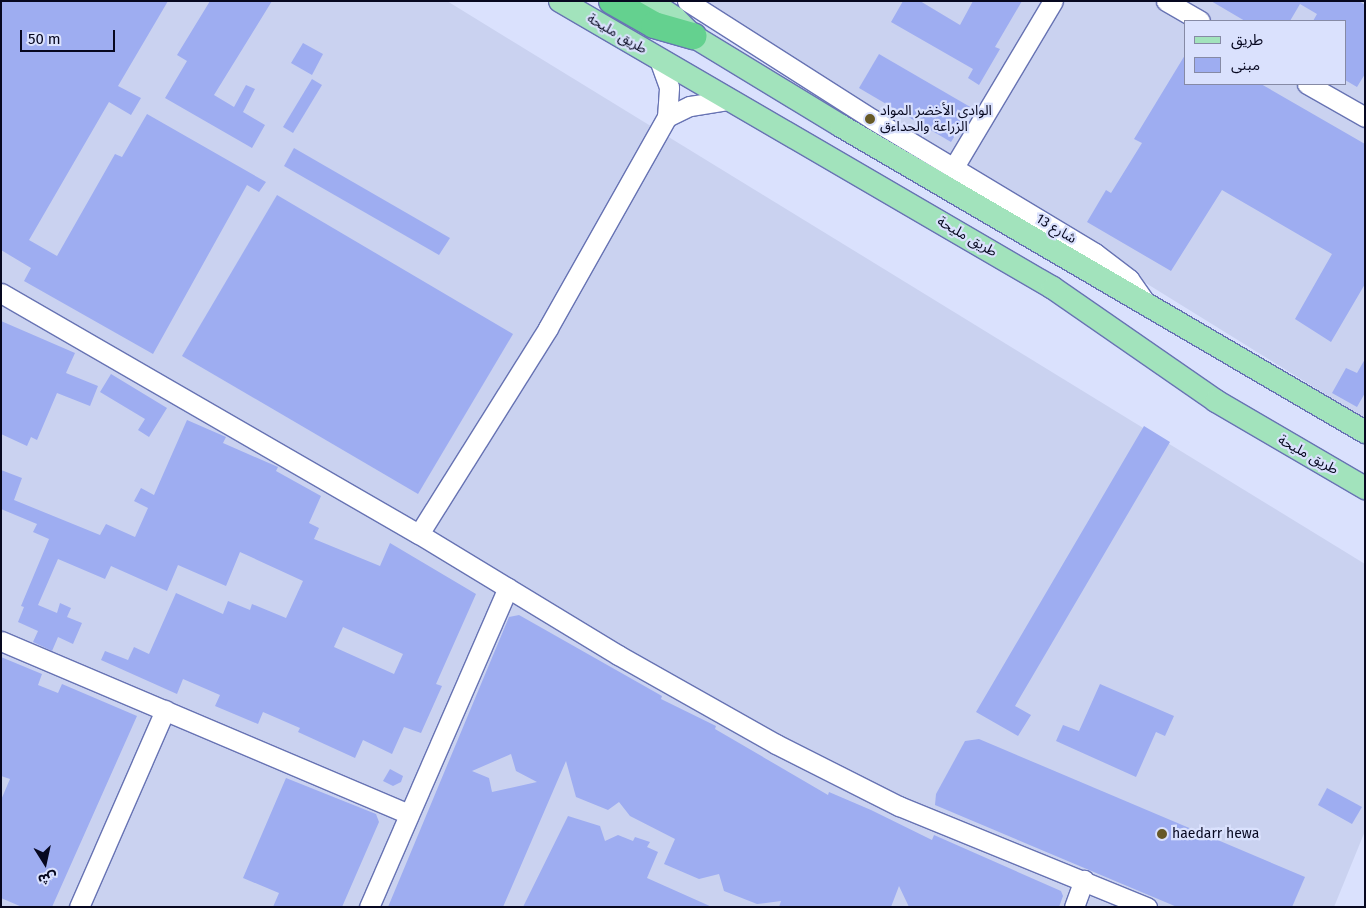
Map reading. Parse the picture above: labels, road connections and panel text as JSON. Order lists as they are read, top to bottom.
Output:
{
  "streets": {
    "main road": ["طريق مليحة"],
    "street": ["شارع 13"]
  },
  "places": ["الوادى الأخضر المواد الزراعة والحداءق", "haedarr hewa"],
  "legend": ["طريق", "مبنى"],
  "scale_bar": "50 m",
  "north": "bottom"
}
